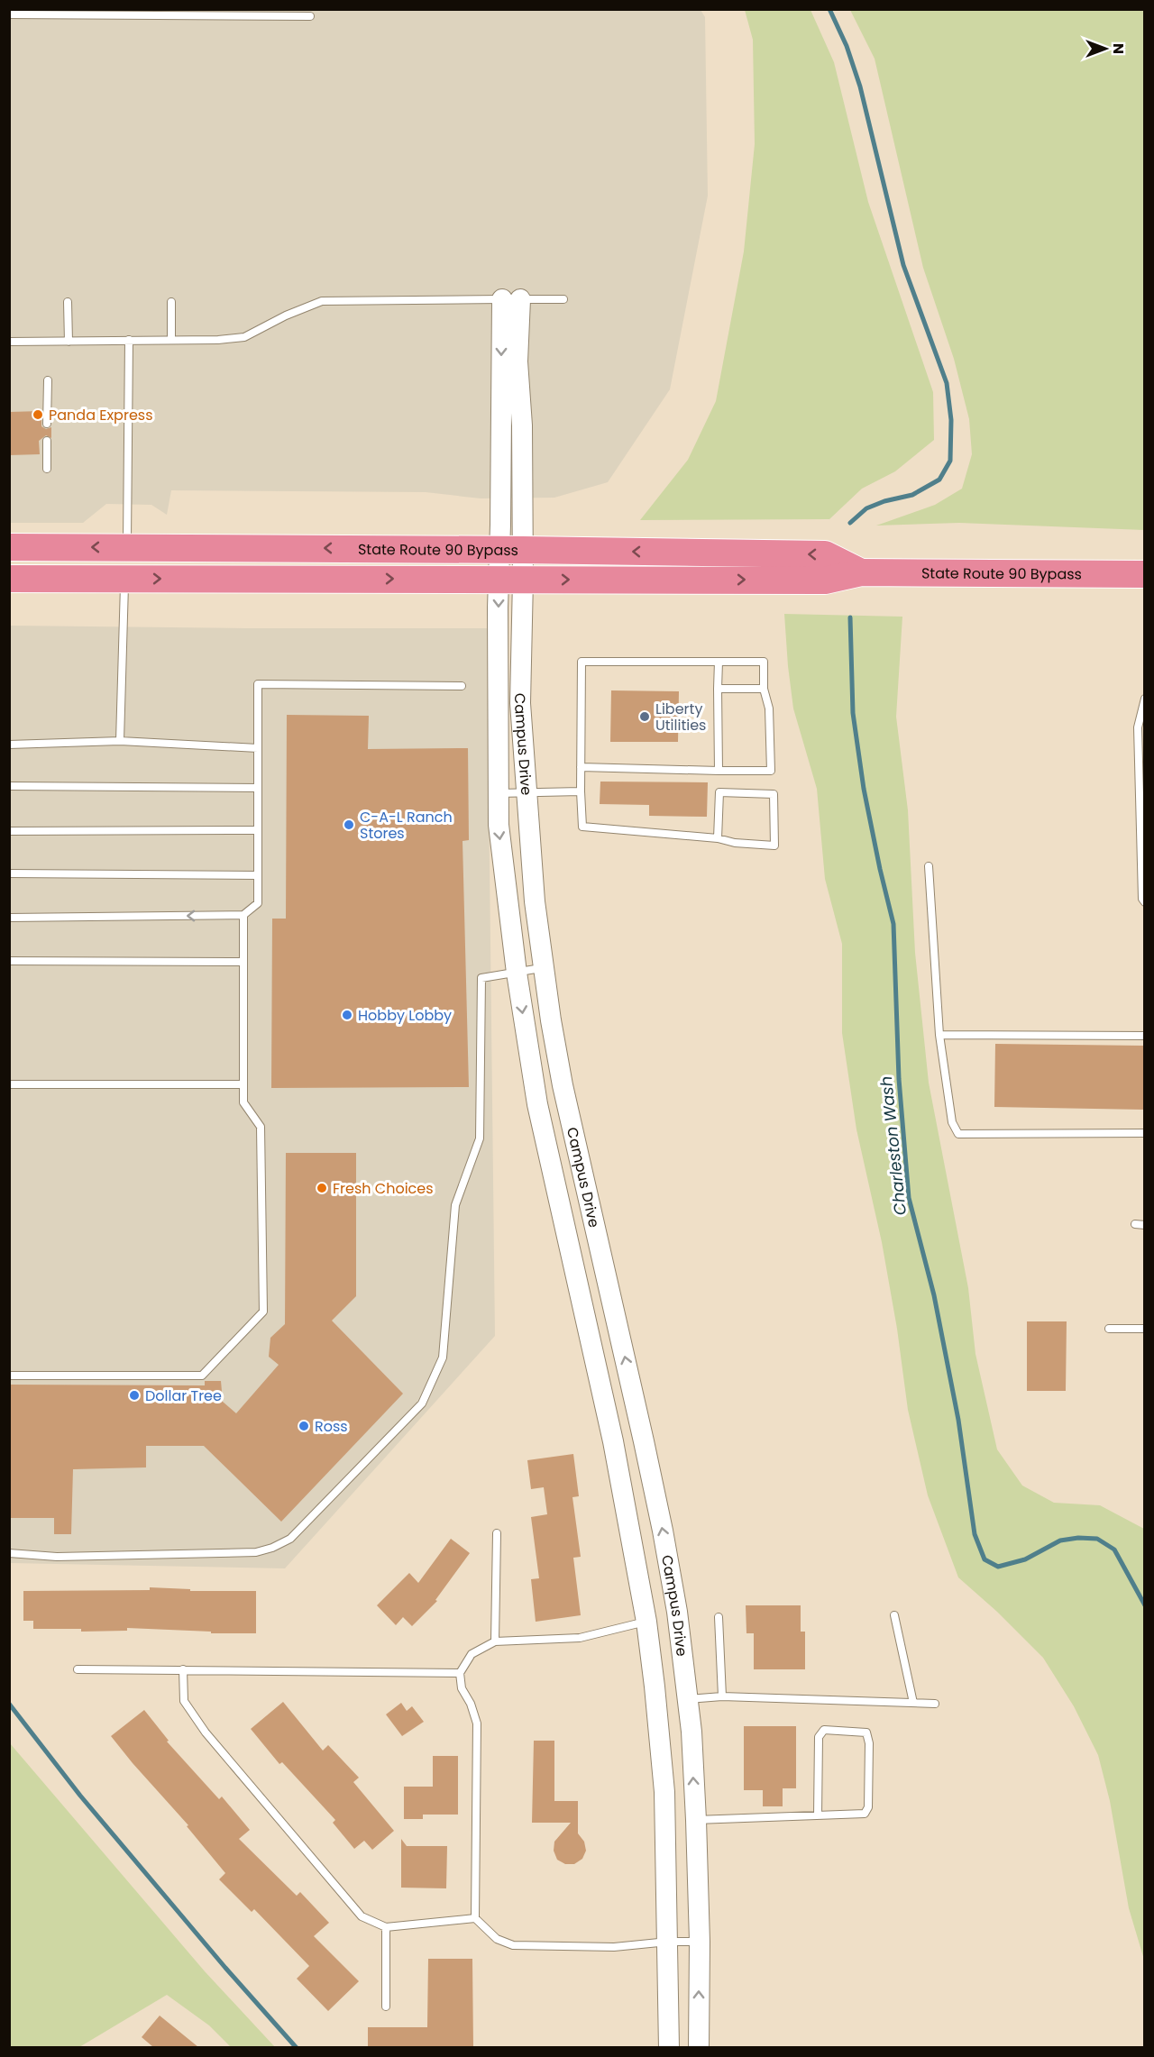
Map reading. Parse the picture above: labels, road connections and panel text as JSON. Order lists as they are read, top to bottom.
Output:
{
  "streets": {
    "highway": ["State Route 90 Bypass"],
    "street": ["Campus Drive"]
  },
  "crossings": [
    ["State Route 90 Bypass", "Campus Drive"]
  ],
  "water": ["Charleston Wash"],
  "places": [
    "Panda Express",
    "Liberty Utilities",
    "C-A-L Ranch Stores",
    "Hobby Lobby",
    "Fresh Choices",
    "Dollar Tree",
    "Ross"
  ],
  "north": "right"
}
